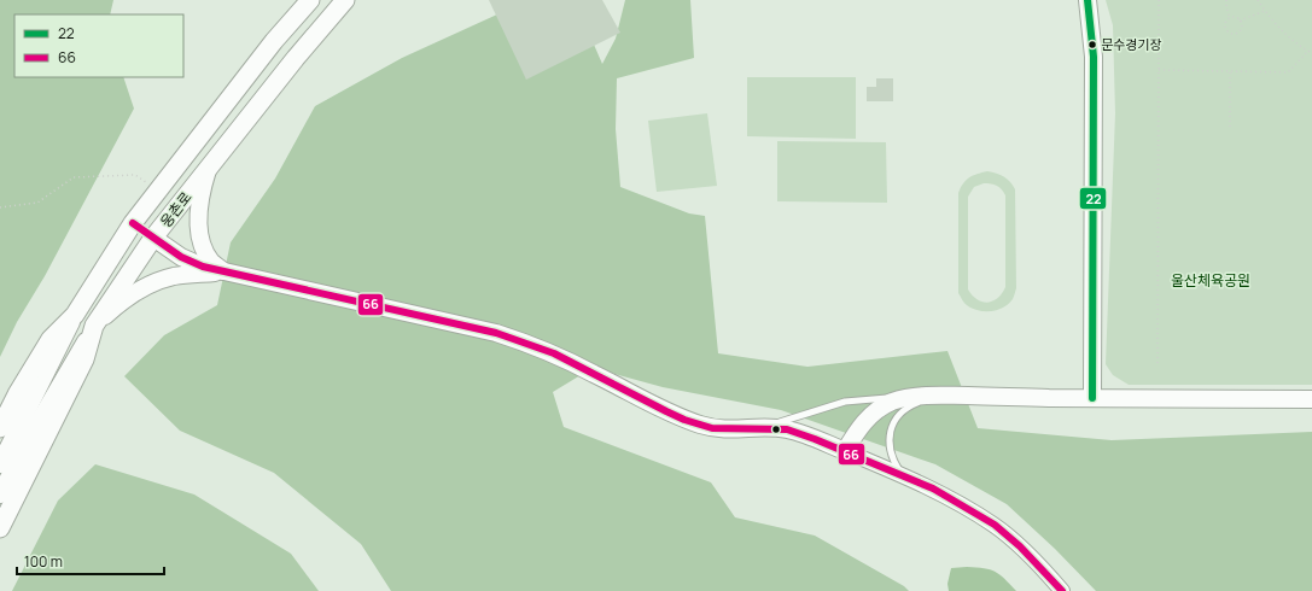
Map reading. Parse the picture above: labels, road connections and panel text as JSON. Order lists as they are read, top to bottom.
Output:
{
  "streets": {
    "main road": ["웅촌로"]
  },
  "parks": ["울산체육공원"],
  "places": ["문수경기장"],
  "lines": ["transit line 22", "transit line 66"],
  "legend": ["22", "66"],
  "scale_bar": "100 m"
}
